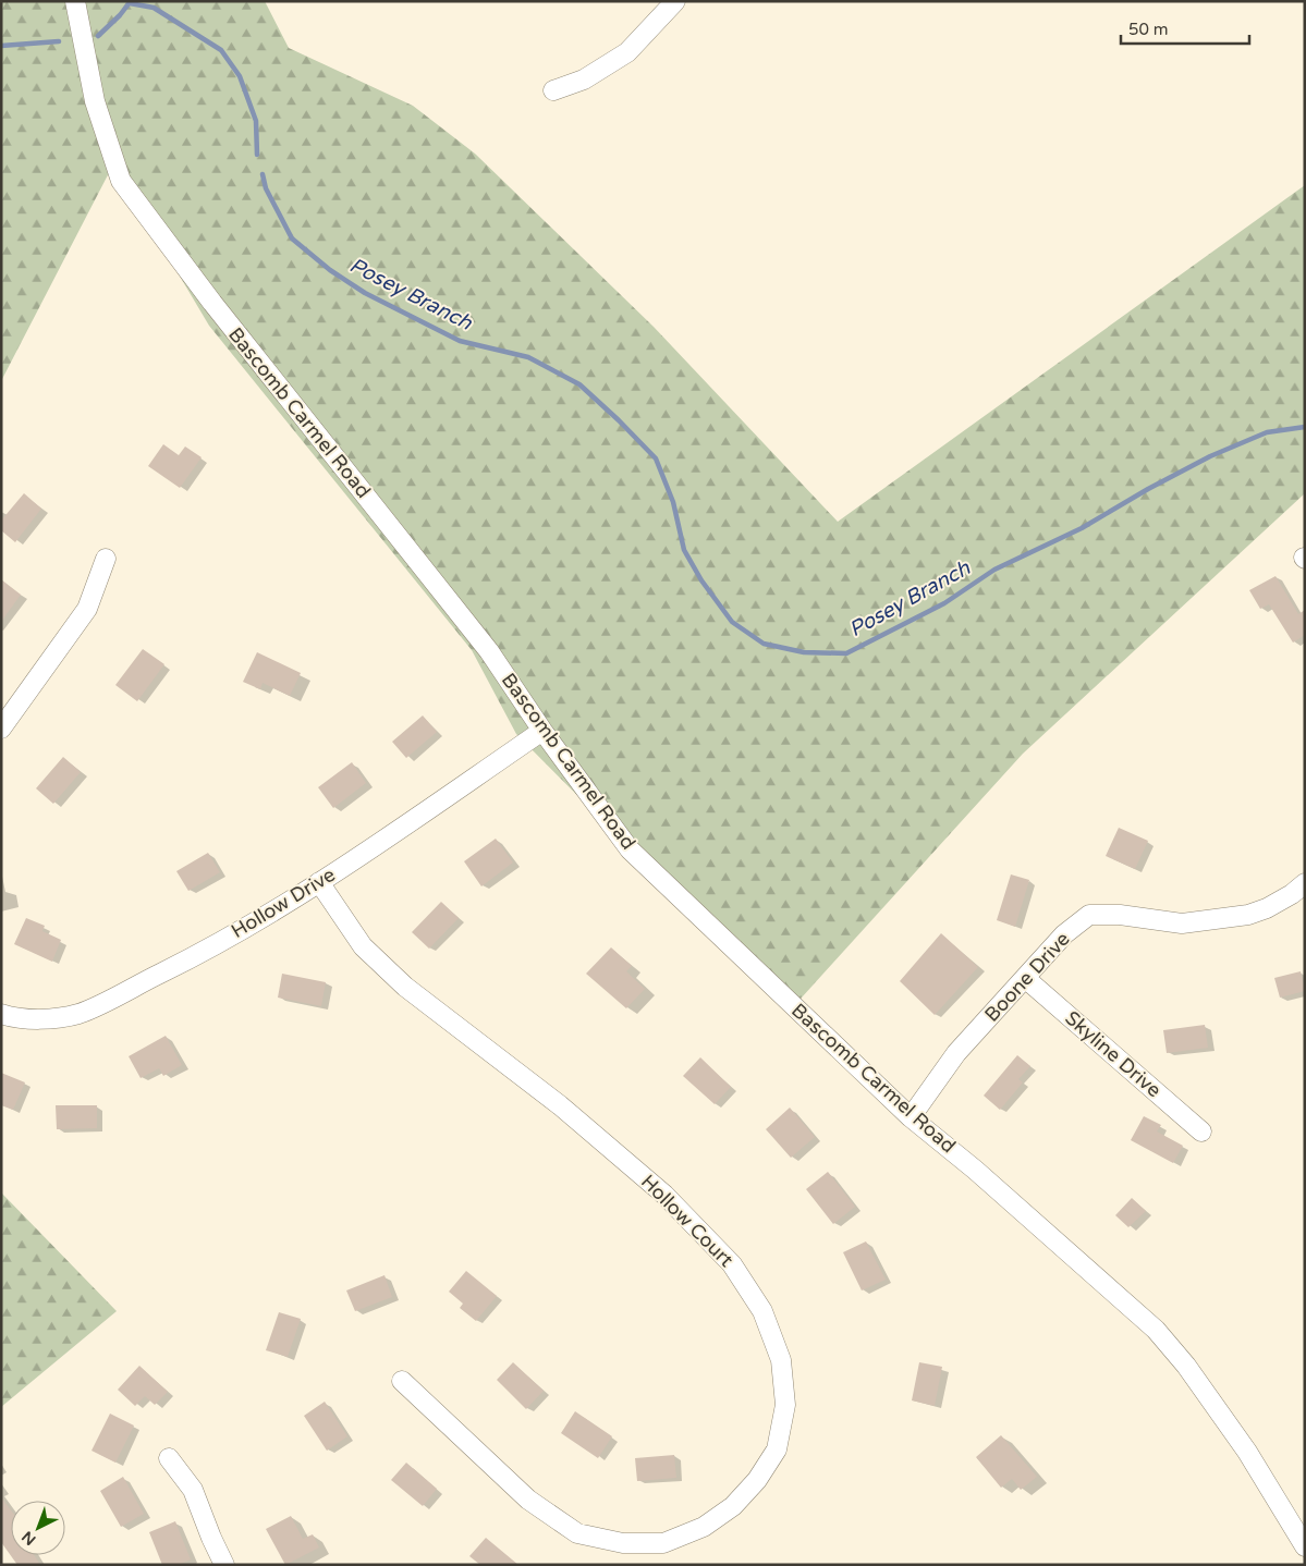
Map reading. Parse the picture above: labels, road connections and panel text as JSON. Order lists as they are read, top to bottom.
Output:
{
  "streets": {
    "street": [
      "Bascomb Carmel Road",
      "Hollow Drive",
      "Boone Drive",
      "Skyline Drive",
      "Hollow Court"
    ]
  },
  "crossings": [
    ["Bascomb Carmel Road", "Hollow Drive"],
    ["Bascomb Carmel Road", "Boone Drive"],
    ["Hollow Drive", "Hollow Court"],
    ["Boone Drive", "Skyline Drive"]
  ],
  "water": ["Posey Branch"],
  "scale_bar": "50 m",
  "north": "bottom left"
}
